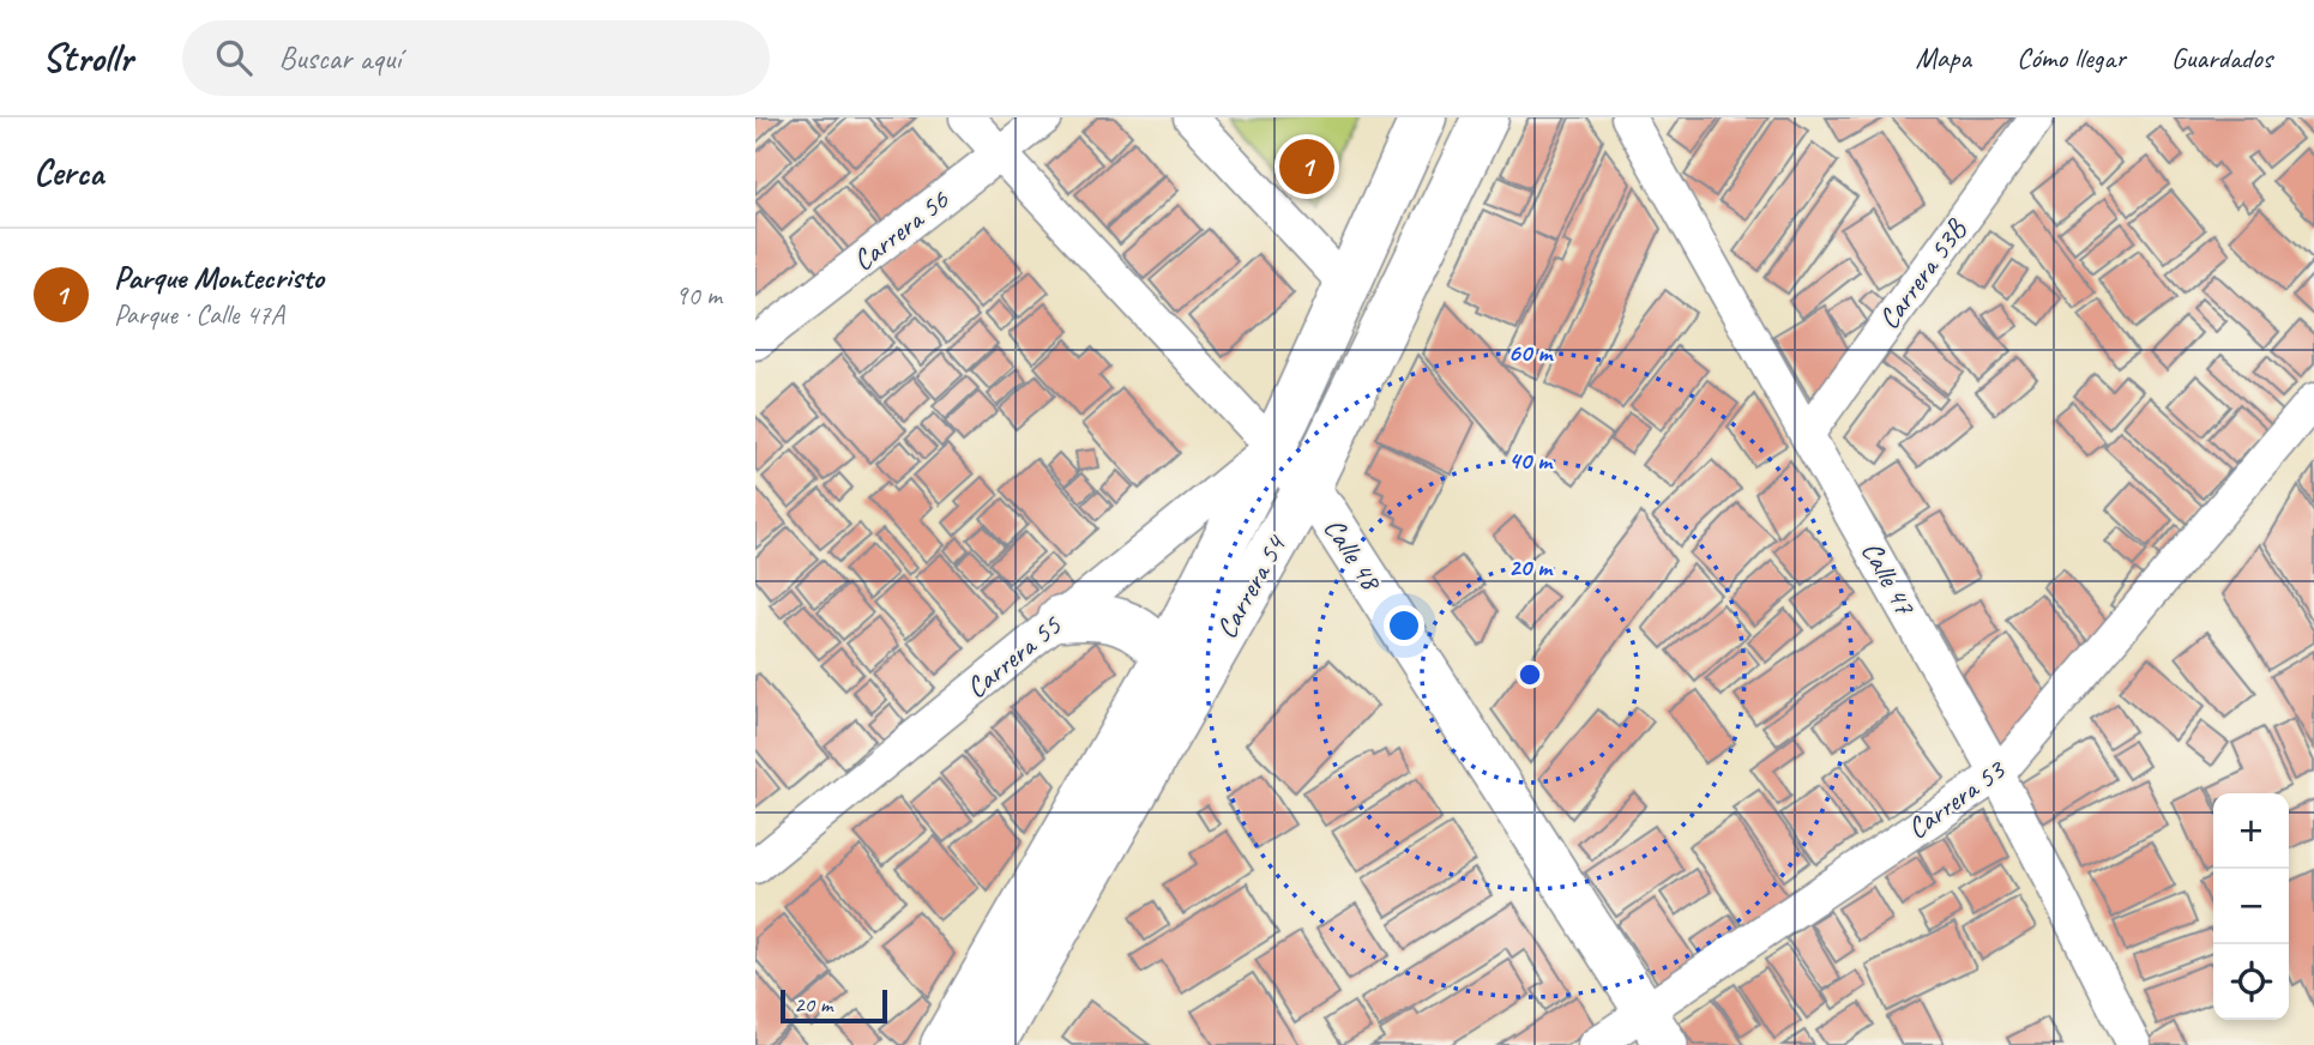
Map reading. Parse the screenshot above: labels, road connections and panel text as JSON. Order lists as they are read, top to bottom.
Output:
{
  "streets": {
    "main road": ["Carrera 54"],
    "street": [
      "Carrera 56",
      "Carrera 53B",
      "Calle 48",
      "Calle 47",
      "Carrera 55",
      "Carrera 53"
    ]
  },
  "crossings": [
    ["Carrera 56", "Calle 48"],
    ["Carrera 53B", "Calle 47"],
    ["Calle 48", "Carrera 54"],
    ["Calle 48", "Carrera 55"],
    ["Calle 48", "Carrera 53"],
    ["Calle 47", "Carrera 53"],
    ["Carrera 54", "Carrera 55"]
  ],
  "scale_bar": "20 m",
  "page": {
    "header": "Strollr",
    "search": "Buscar aquí",
    "nav": ["Mapa", "Cómo llegar", "Guardados"],
    "heading": "Cerca",
    "pins": "1",
    "list": [
      {
        "mark": "1",
        "name": "Parque Montecristo",
        "note": "Parque · Calle 47A",
        "value": "90 m"
      }
    ],
    "map_buttons": ["+", "−"],
    "scale": "20 m"
  },
  "rings": ["60 m", "40 m", "20 m"]
}
